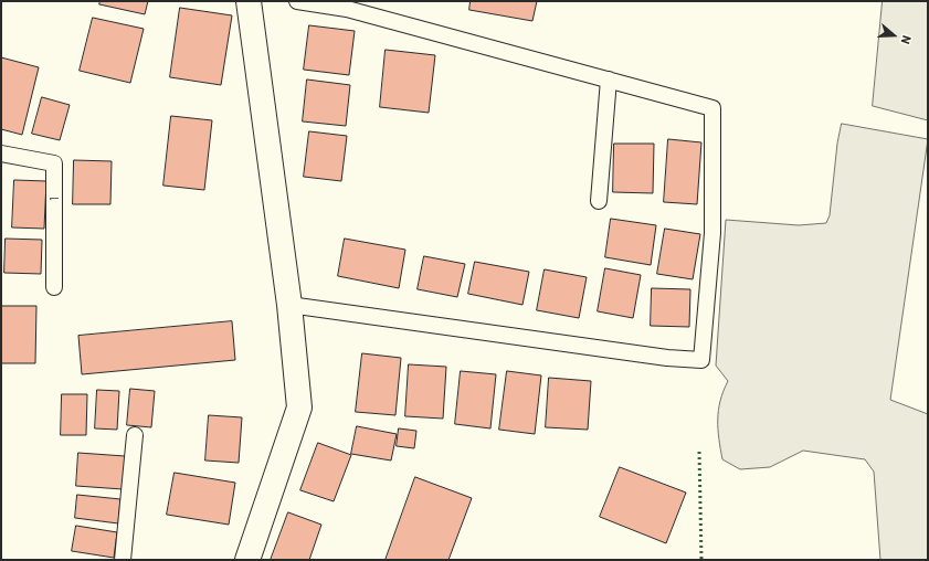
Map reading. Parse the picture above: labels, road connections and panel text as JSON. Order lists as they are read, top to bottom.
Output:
{
  "streets": {
    "lane": ["1"]
  },
  "north": "right"
}
